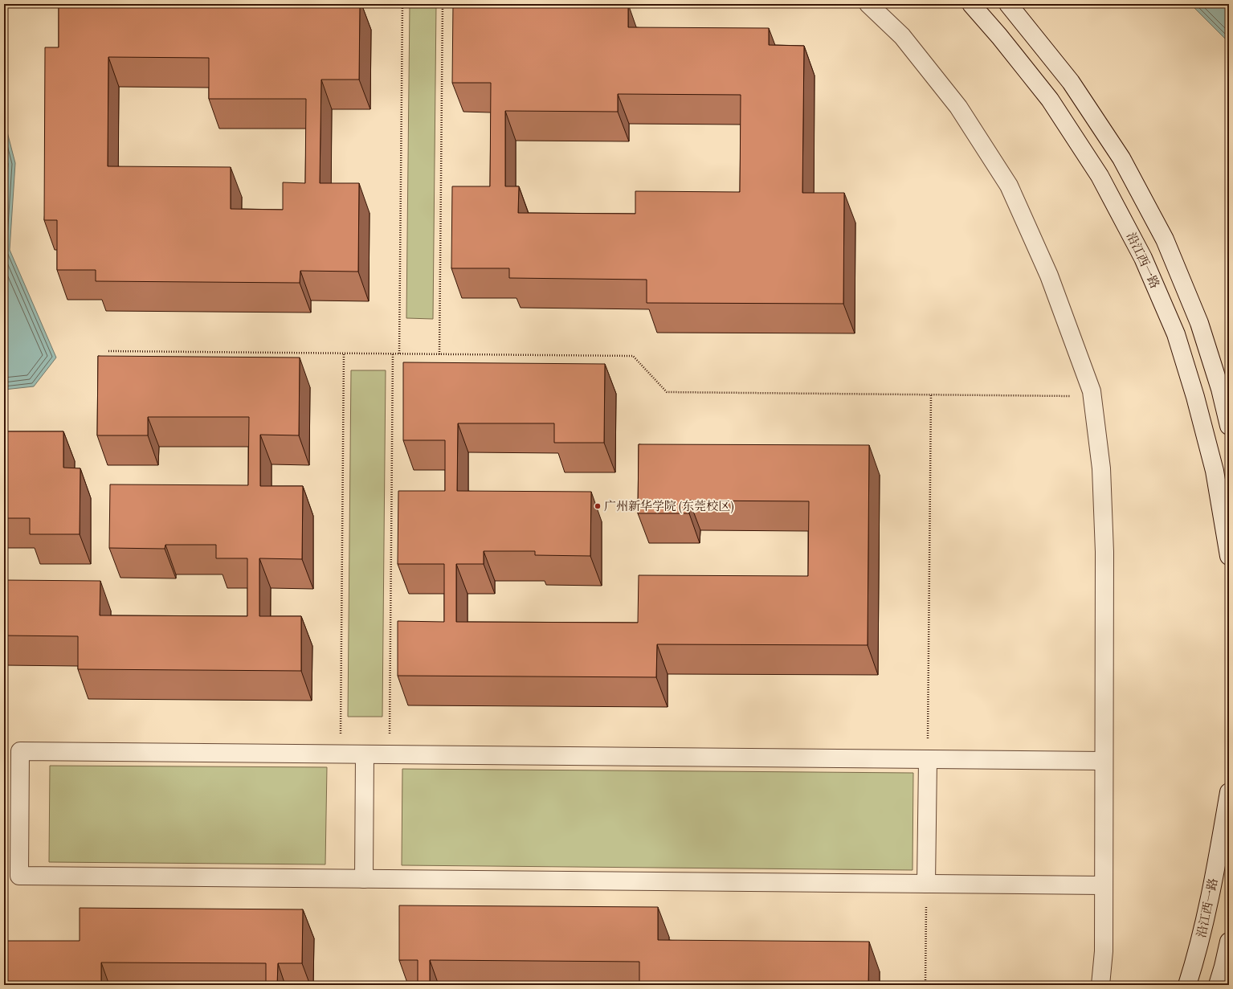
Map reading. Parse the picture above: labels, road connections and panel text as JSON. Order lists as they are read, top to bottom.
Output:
{
  "streets": {
    "street": ["沿江西一路"]
  },
  "places": ["广州新华学院 (东莞校区)"]
}
